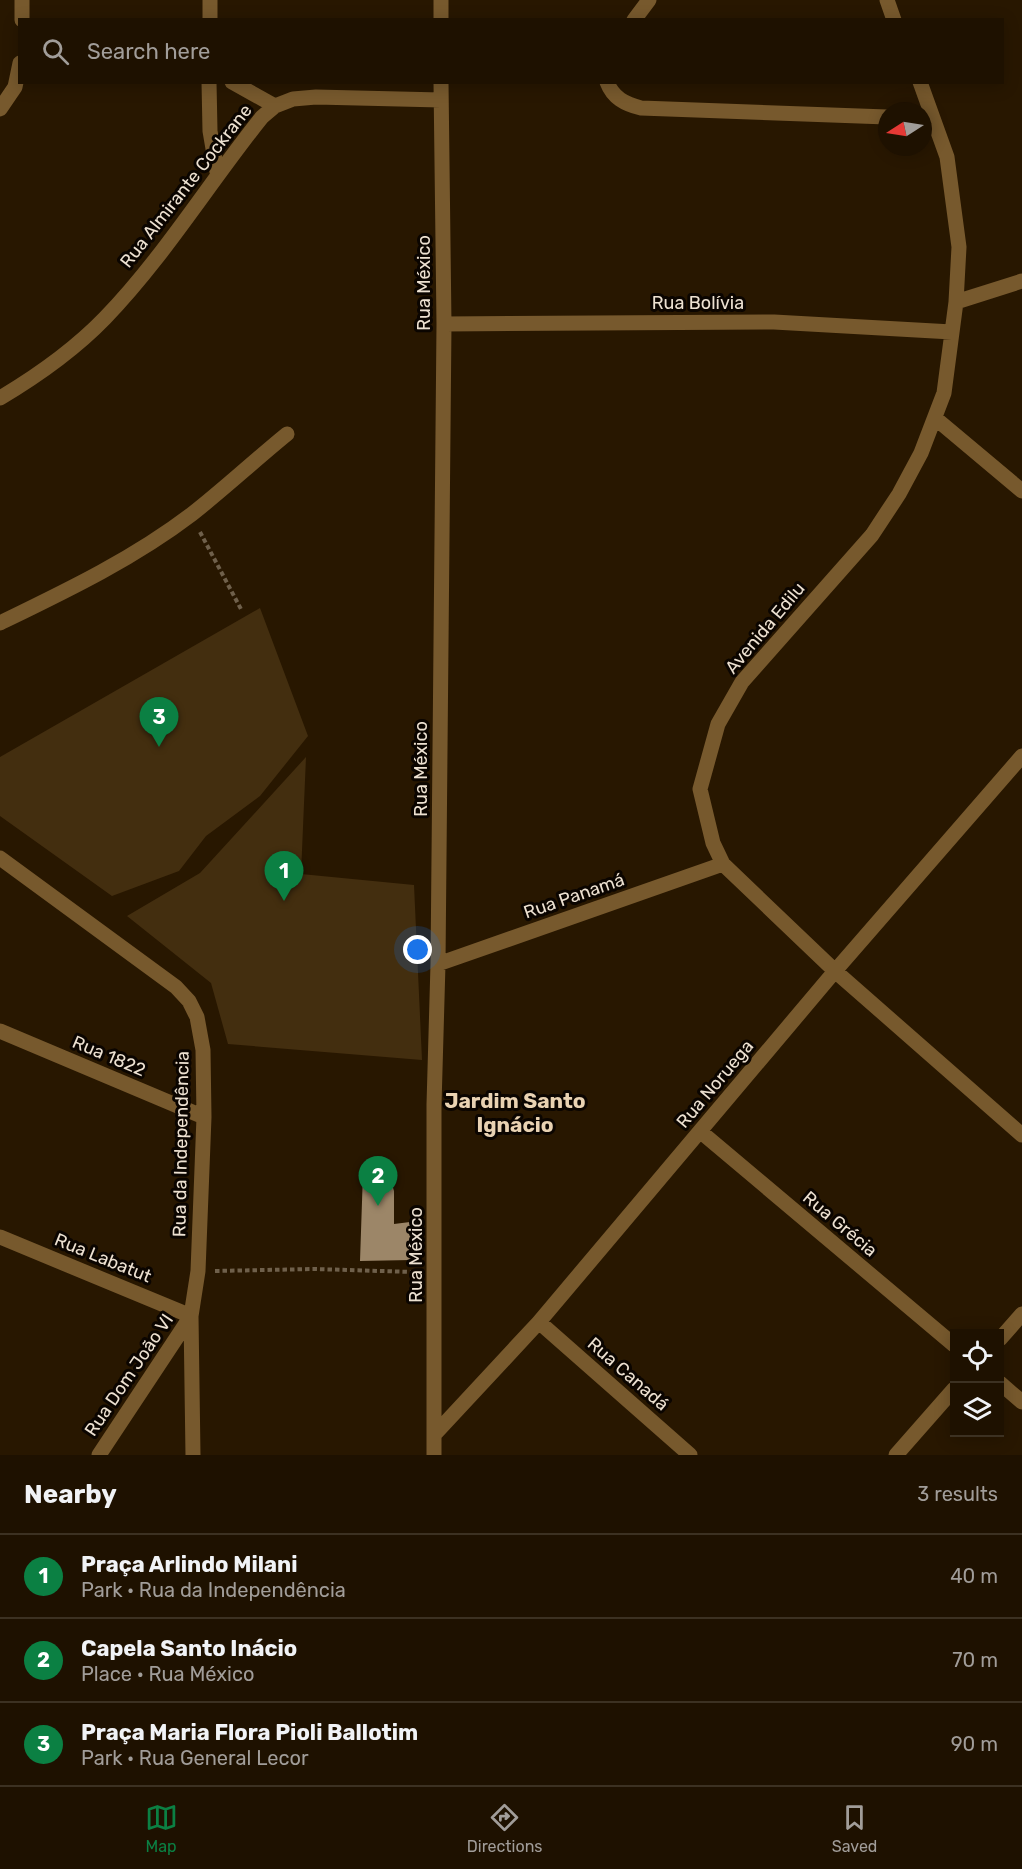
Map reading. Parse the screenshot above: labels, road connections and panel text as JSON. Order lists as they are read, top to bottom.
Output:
{
  "streets": {
    "street": [
      "Rua Almirante Cockrane",
      "Rua México",
      "Rua Bolívia",
      "Avenida Edilu",
      "Rua Panamá",
      "Rua 1822",
      "Rua Noruega",
      "Rua da Independência",
      "Rua Grécia",
      "Rua Labatut",
      "Rua Canadá",
      "Rua Dom João VI"
    ]
  },
  "crossings": [
    ["Rua Almirante Cockrane", "Rua México"],
    ["Rua México", "Rua Bolívia"],
    ["Rua México", "Rua Panamá"],
    ["Rua México", "Rua Noruega"],
    ["Rua Bolívia", "Avenida Edilu"],
    ["Avenida Edilu", "Rua Panamá"],
    ["Avenida Edilu", "Rua Noruega"],
    ["Rua 1822", "Rua da Independência"],
    ["Rua Noruega", "Rua Grécia"],
    ["Rua Noruega", "Rua Canadá"],
    ["Rua da Independência", "Rua Labatut"],
    ["Rua da Independência", "Rua Dom João VI"],
    ["Rua Labatut", "Rua Dom João VI"]
  ],
  "districts": ["Jardim Santo Ignácio"],
  "north": "left",
  "page": {
    "search": "Search here",
    "pins": ["3", "1", "2"],
    "heading": ["Nearby", "3 results"],
    "list": [
      {
        "mark": "1",
        "name": "Praça Arlindo Milani",
        "note": "Park · Rua da Independência",
        "value": "40 m"
      },
      {
        "mark": "2",
        "name": "Capela Santo Inácio",
        "note": "Place · Rua México",
        "value": "70 m"
      },
      {
        "mark": "3",
        "name": "Praça Maria Flora Pioli Ballotim",
        "note": "Park · Rua General Lecor",
        "value": "90 m"
      }
    ],
    "nav": ["Map", "Directions", "Saved"]
  }
}
